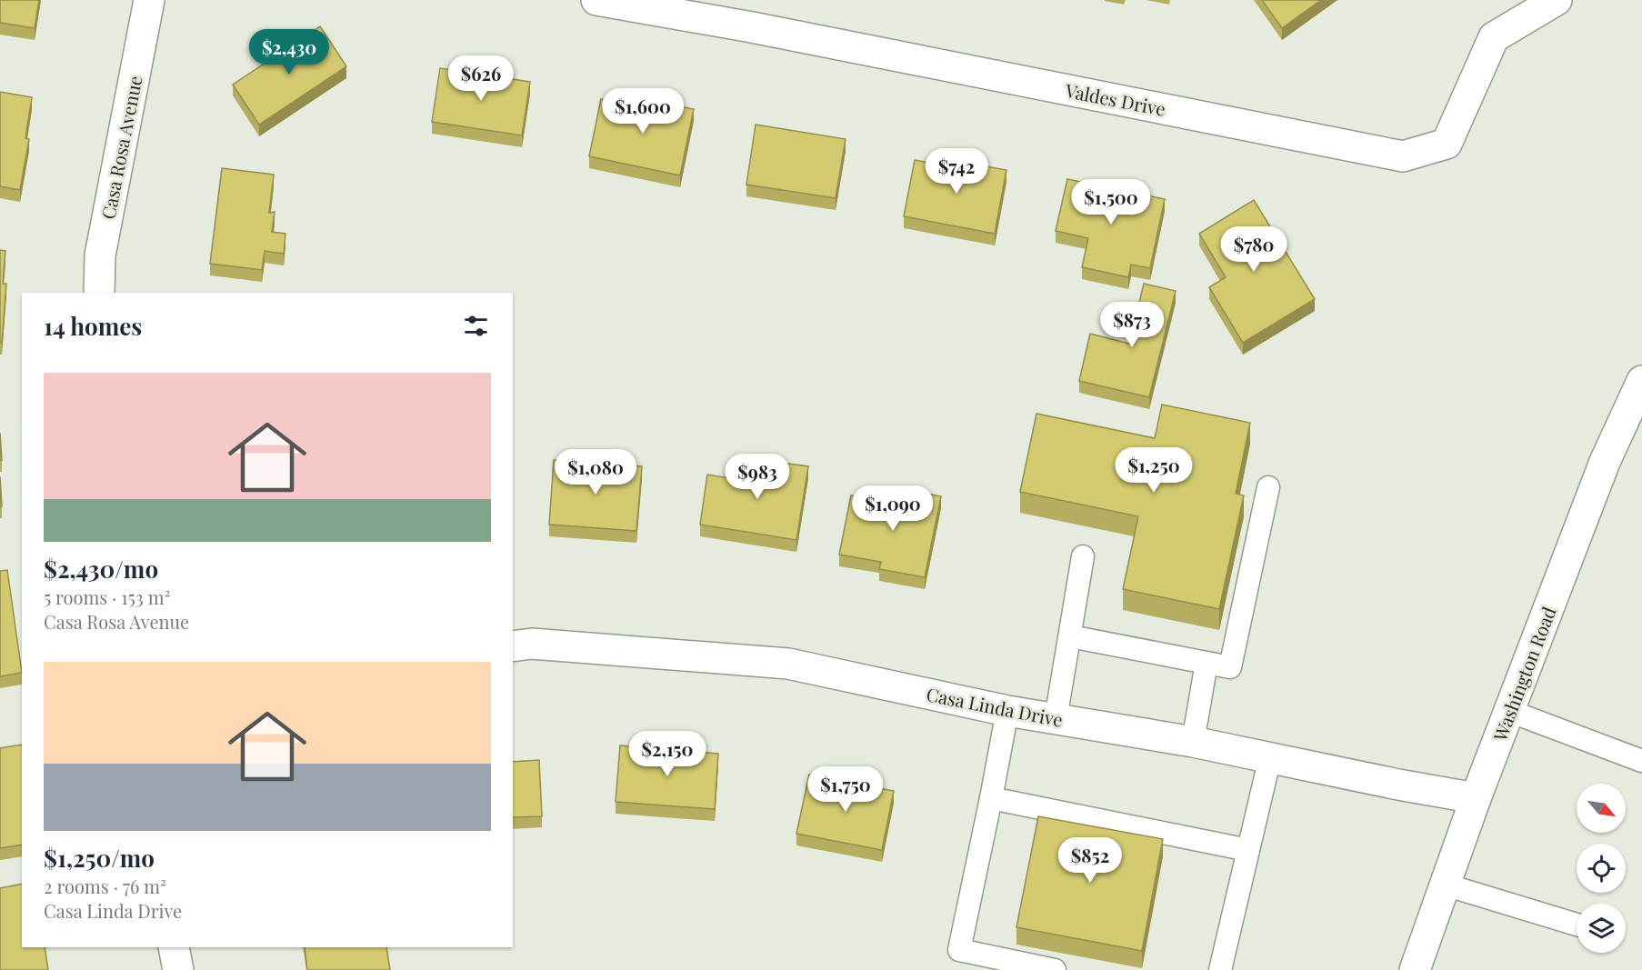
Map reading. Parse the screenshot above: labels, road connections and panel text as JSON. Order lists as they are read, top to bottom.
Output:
{
  "streets": {
    "street": [
      "Valdes Drive",
      "Casa Rosa Avenue",
      "Washington Road",
      "Casa Linda Drive"
    ]
  },
  "crossings": [
    ["Washington Road", "Casa Linda Drive"]
  ],
  "north": "bottom right",
  "page": {
    "price": [
      "$2,430",
      "$626",
      "$1,600",
      "$742",
      "$1,500",
      "$780",
      "$873",
      "$1,250",
      "$1,080",
      "$983",
      "$1,090",
      "$2,150",
      "$1,750",
      "$852"
    ],
    "heading": "14 homes",
    "list": [
      {
        "name": "$2,430/mo",
        "note": "5 rooms · 153 m² · Casa Rosa Avenue"
      },
      {
        "name": "$1,250/mo",
        "note": "2 rooms · 76 m² · Casa Linda Drive"
      }
    ]
  }
}
